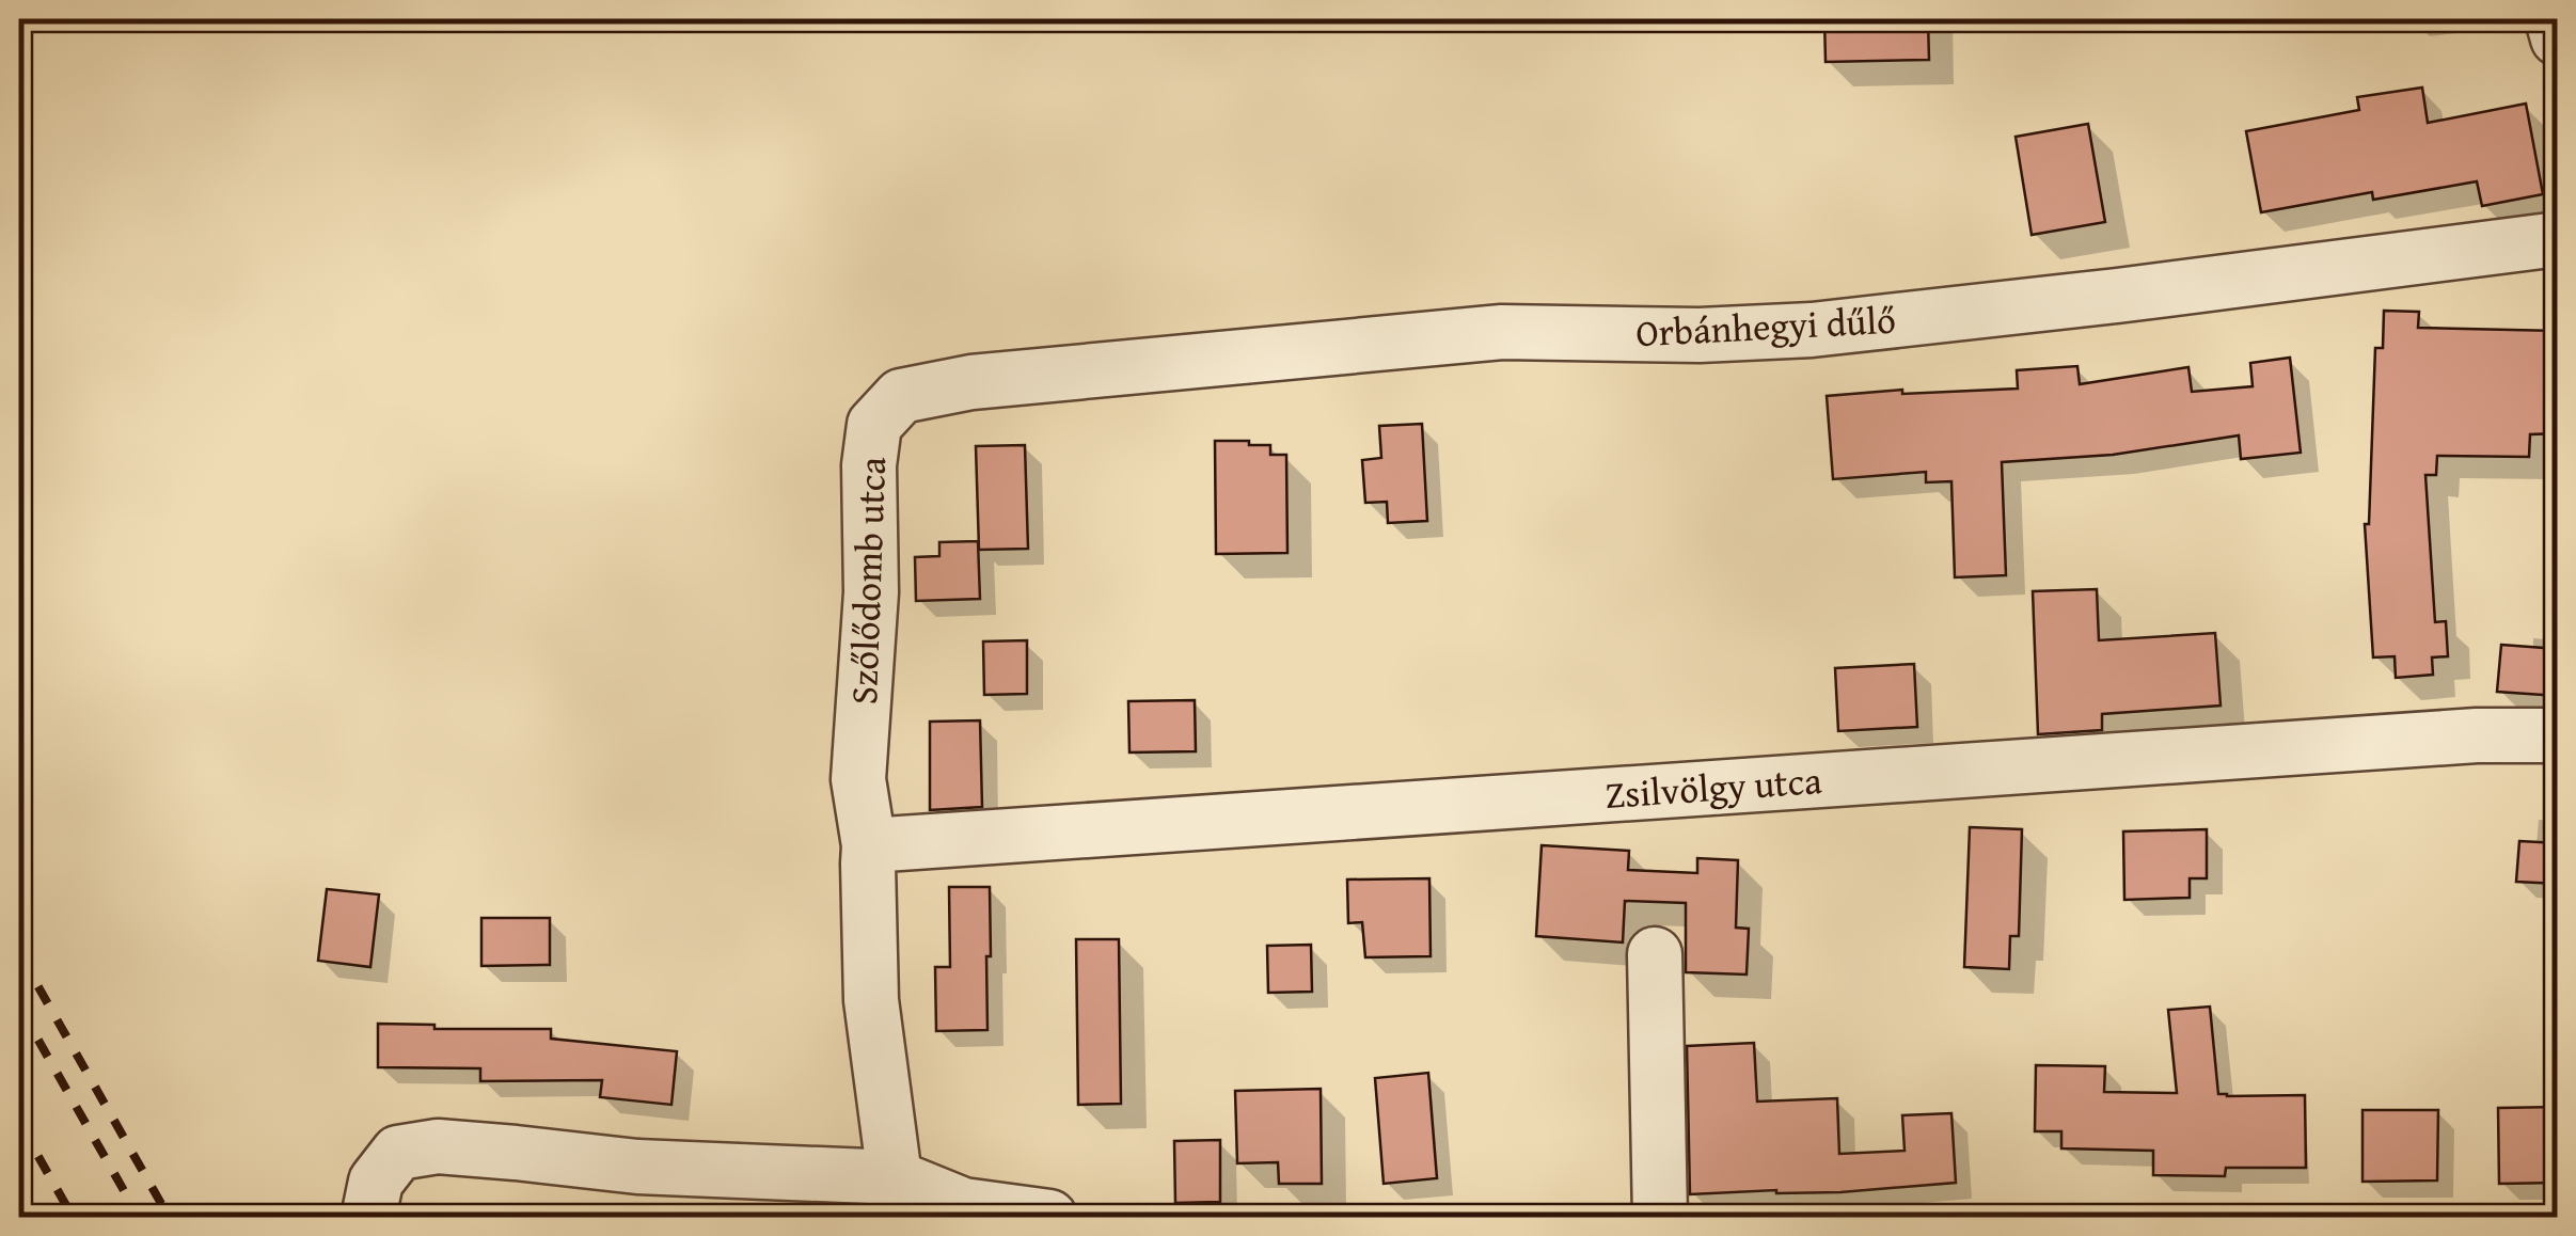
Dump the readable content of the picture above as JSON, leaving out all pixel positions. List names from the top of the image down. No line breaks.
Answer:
{"streets":{"street":["Orbánhegyi dűlő","Szőlődomb utca","Zsilvölgy utca"]},"crossings":[["Orbánhegyi dűlő","Szőlődomb utca"],["Szőlődomb utca","Zsilvölgy utca"]]}
